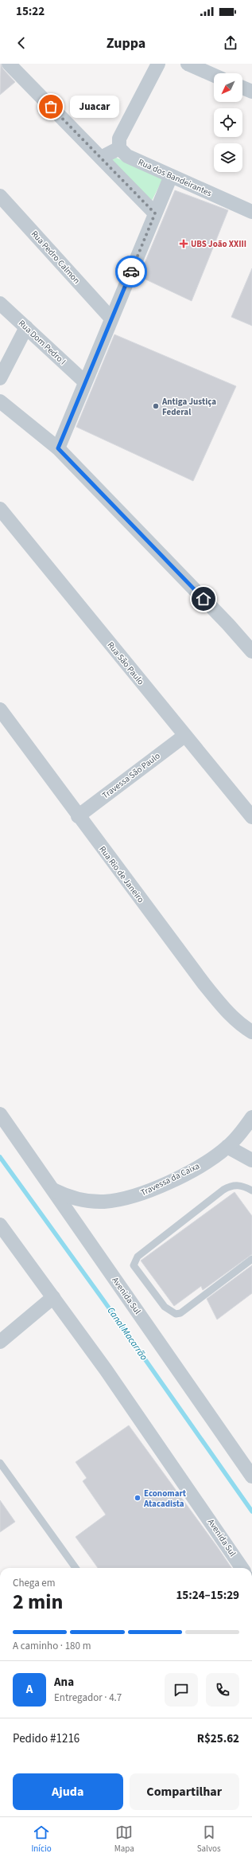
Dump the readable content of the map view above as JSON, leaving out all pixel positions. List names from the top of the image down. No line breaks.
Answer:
{"streets":{"street":["Rua dos Bandeirantes","Rua Pedro Calmon","Rua Dom Pedro I","Rua São Paulo","Travessa São Paulo","Rua Rio de Janeiro","Travessa da Caixa","Avenida Sul"]},"crossings":[["Rua São Paulo","Travessa São Paulo"],["Travessa São Paulo","Rua Rio de Janeiro"],["Travessa da Caixa","Avenida Sul"]],"water":["Canal Macarrão"],"places":{"other":["Juacar","Antiga Justiça Federal","Economart Atacadista"],"health":["UBS João XXIII"]},"north":"bottom left","page":{"status":"15:22","header":"Zuppa","bubble":"Juacar","heading":["2 min","Chega em","15:24–15:29"],"panel":["Ana","Entregador · 4.7","Pedido #1216","R$25.62"],"bar":"A caminho · 180 m","round":"A","buttons":["Ajuda","Compartilhar"],"tabs":["Início","Mapa","Salvos"]}}
